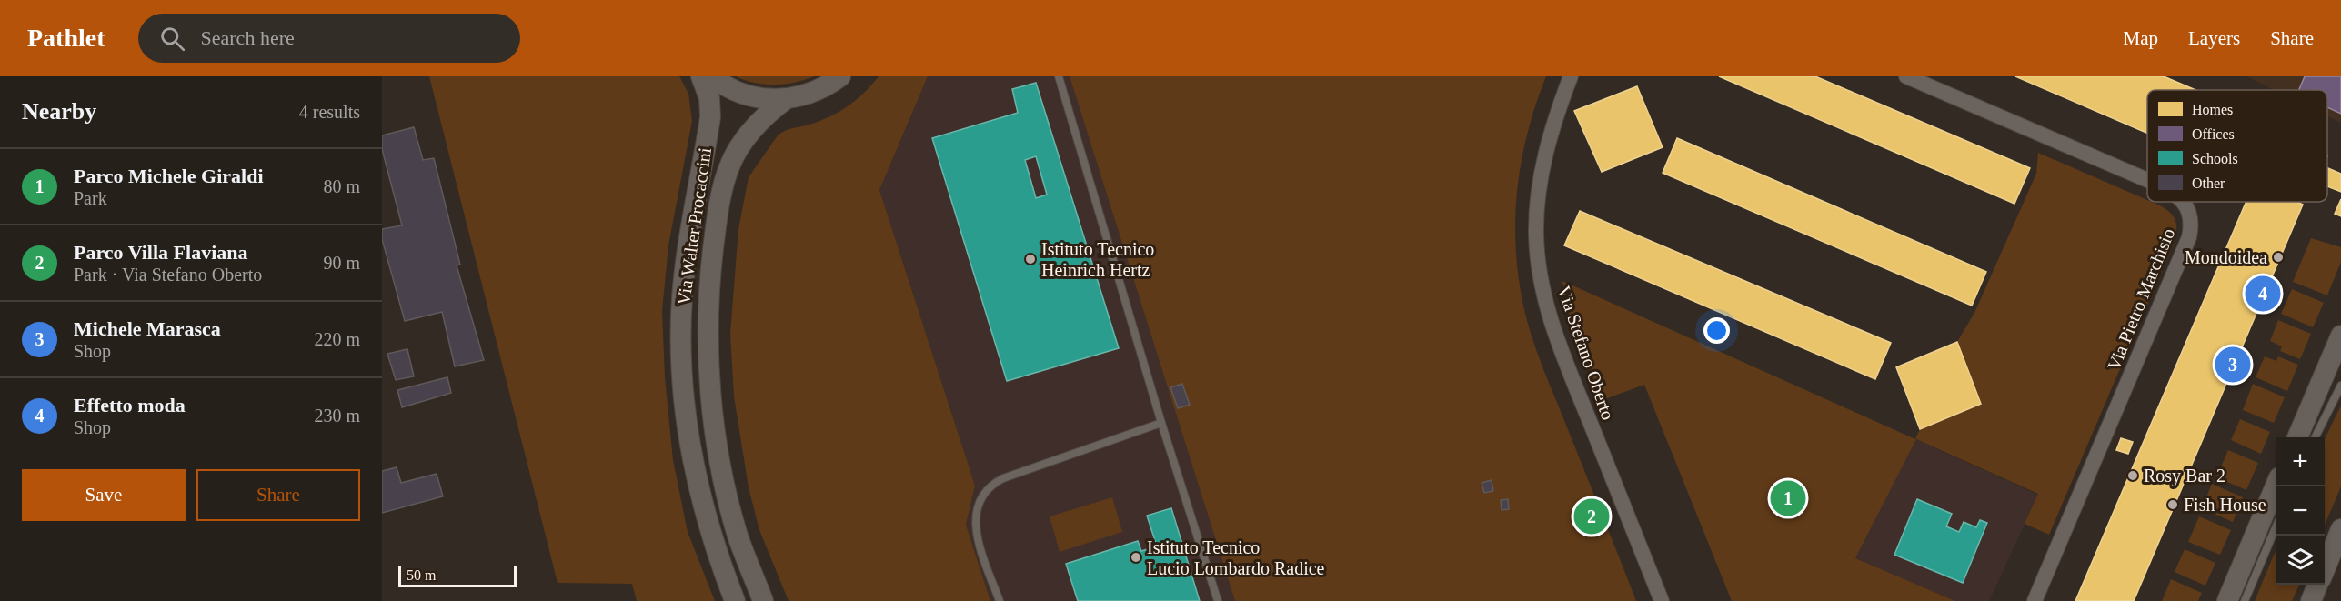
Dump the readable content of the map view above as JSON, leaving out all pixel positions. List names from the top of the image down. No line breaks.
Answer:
{"streets":{"street":["Via Walter Procaccini","Via Pietro Marchisio","Via Stefano Oberto"]},"places":["Mondoidea","Istituto Tecnico Heinrich Hertz","Rosy Bar 2","Fish House","Istituto Tecnico Lucio Lombardo Radice"],"legend":["Homes","Offices","Schools","Other"],"scale_bar":"50 m","page":{"header":"Pathlet","search":"Search here","nav":["Map","Layers","Share"],"heading":["Nearby","4 results"],"list":[{"mark":"1","name":"Parco Michele Giraldi","note":"Park","value":"80 m"},{"mark":"2","name":"Parco Villa Flaviana","note":"Park · Via Stefano Oberto","value":"90 m"},{"mark":"3","name":"Michele Marasca","note":"Shop","value":"220 m"},{"mark":"4","name":"Effetto moda","note":"Shop","value":"230 m"}],"pins":["4","3","1","2"],"map_buttons":["+","−"],"buttons":["Save","Share"],"scale":"50 m"}}
